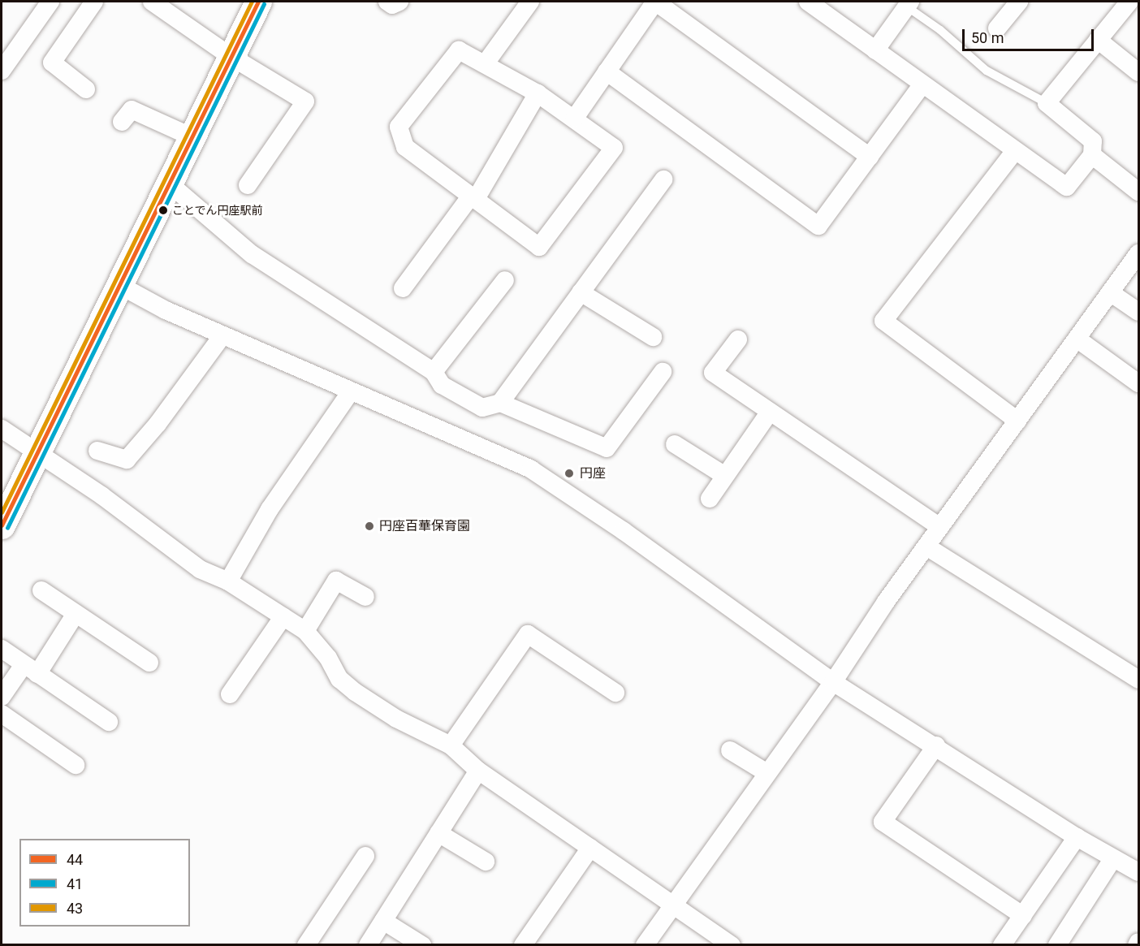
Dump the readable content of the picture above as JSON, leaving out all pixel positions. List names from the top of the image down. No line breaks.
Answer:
{"places":["ことでん円座駅前","円座","円座百華保育園"],"lines":["transit line 44","transit line 43","transit line 41"],"legend":["44","41","43"],"scale_bar":"50 m"}
